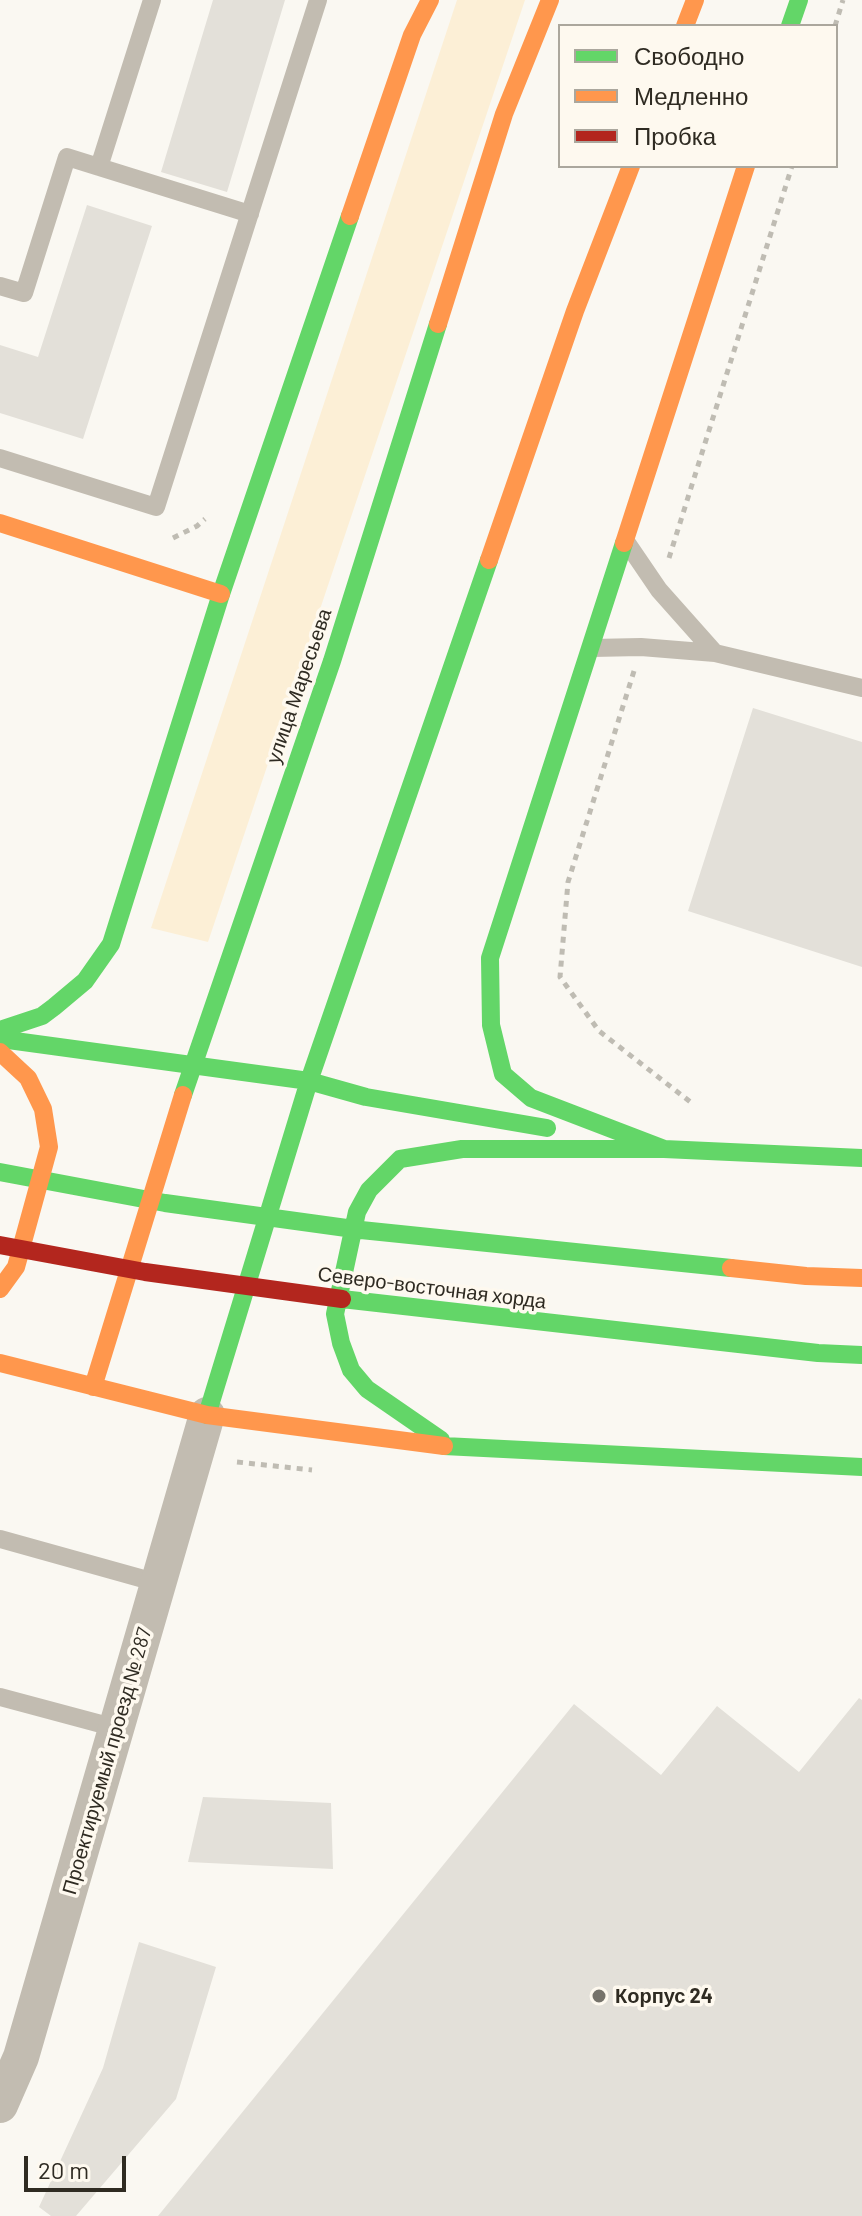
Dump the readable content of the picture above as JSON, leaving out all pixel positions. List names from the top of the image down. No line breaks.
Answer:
{"streets":{"main road":["улица Маресьева","Северо-восточная хорда"],"street":["Проектируемый проезд № 287"]},"places":["Корпус 24"],"legend":["Свободно","Медленно","Пробка"],"scale_bar":"20 m"}
